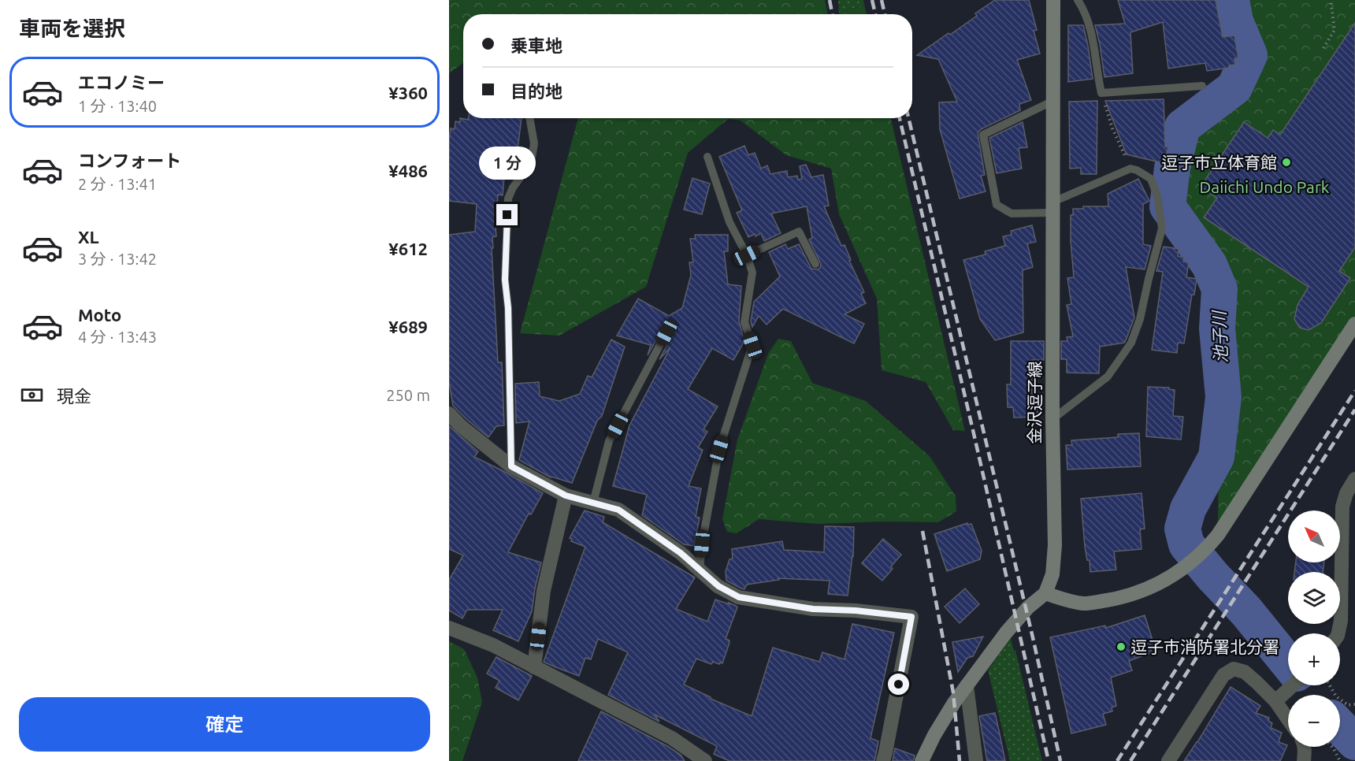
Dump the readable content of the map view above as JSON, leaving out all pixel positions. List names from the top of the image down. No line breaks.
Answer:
{"streets":{"main road":["金沢逗子線"]},"water":["池子川"],"parks":["Daiichi Undo Park"],"places":["逗子市立体育館","逗子市消防署北分署"],"north":"top left","page":{"heading":"車両を選択","banner":["乗車地","目的地"],"list":[{"name":"エコノミー","note":"1 分 · 13:40","value":"¥360"},{"name":"コンフォート","note":"2 分 · 13:41","value":"¥486"},{"name":"XL","note":"3 分 · 13:42","value":"¥612"},{"name":"Moto","note":"4 分 · 13:43","value":"¥689"}],"bubble":"1 分","pay":["現金","250 m"],"map_buttons":["+","−"],"buttons":"確定"}}
